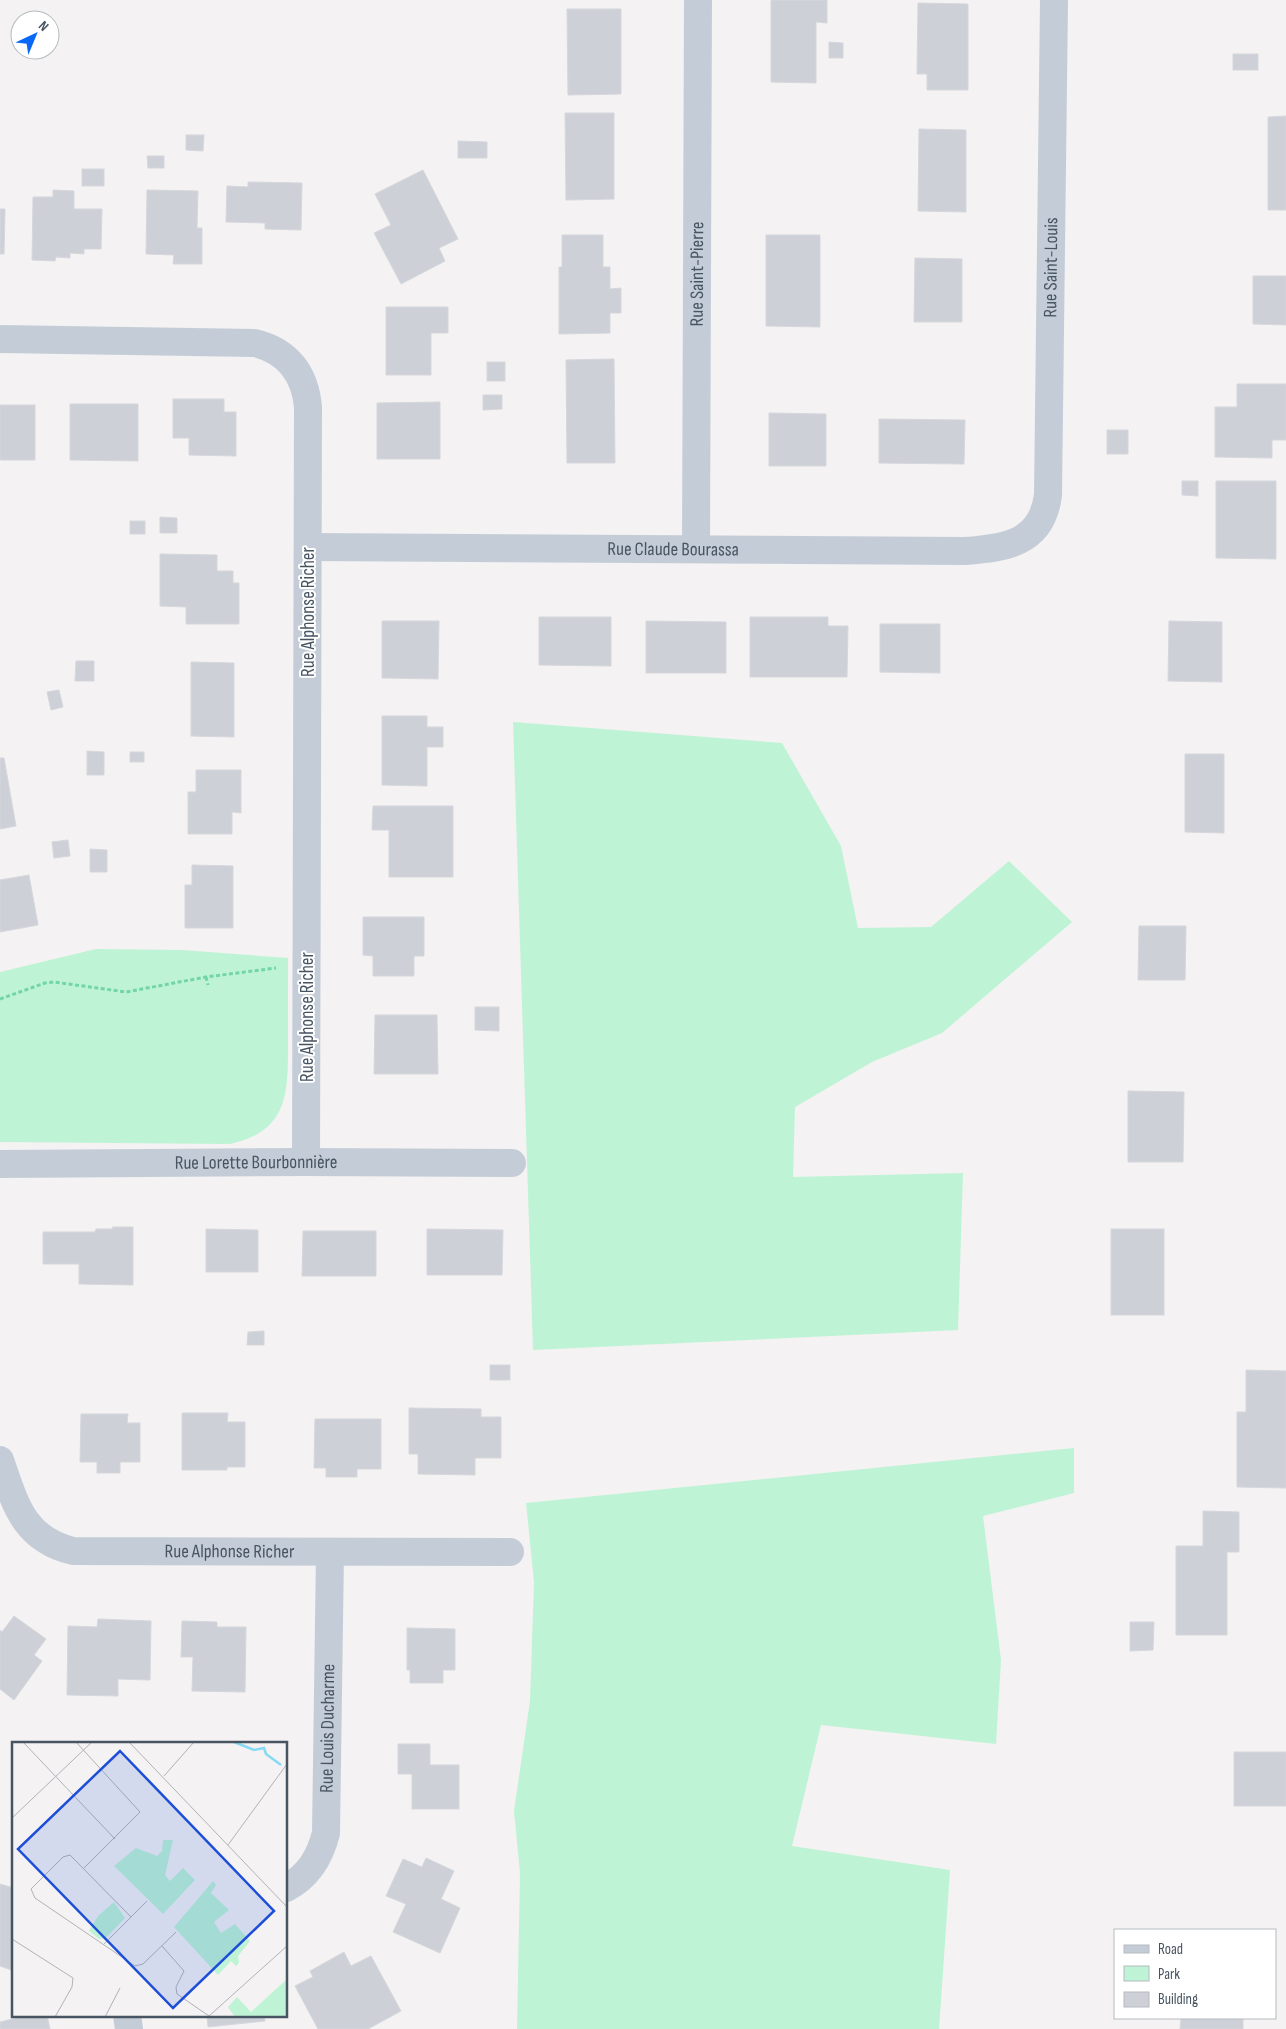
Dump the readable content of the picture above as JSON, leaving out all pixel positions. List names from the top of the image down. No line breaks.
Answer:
{"streets":{"street":["Rue Saint-Louis","Rue Saint-Pierre","Rue Claude Bourassa","Rue Alphonse Richer","Rue Lorette Bourbonnière","Rue Louis Ducharme"]},"crossings":[["Rue Saint-Louis","Rue Claude Bourassa"],["Rue Saint-Pierre","Rue Claude Bourassa"],["Rue Claude Bourassa","Rue Alphonse Richer"],["Rue Alphonse Richer","Rue Lorette Bourbonnière"],["Rue Alphonse Richer","Rue Louis Ducharme"]],"legend":["Road","Park","Building"],"north":"top right"}
